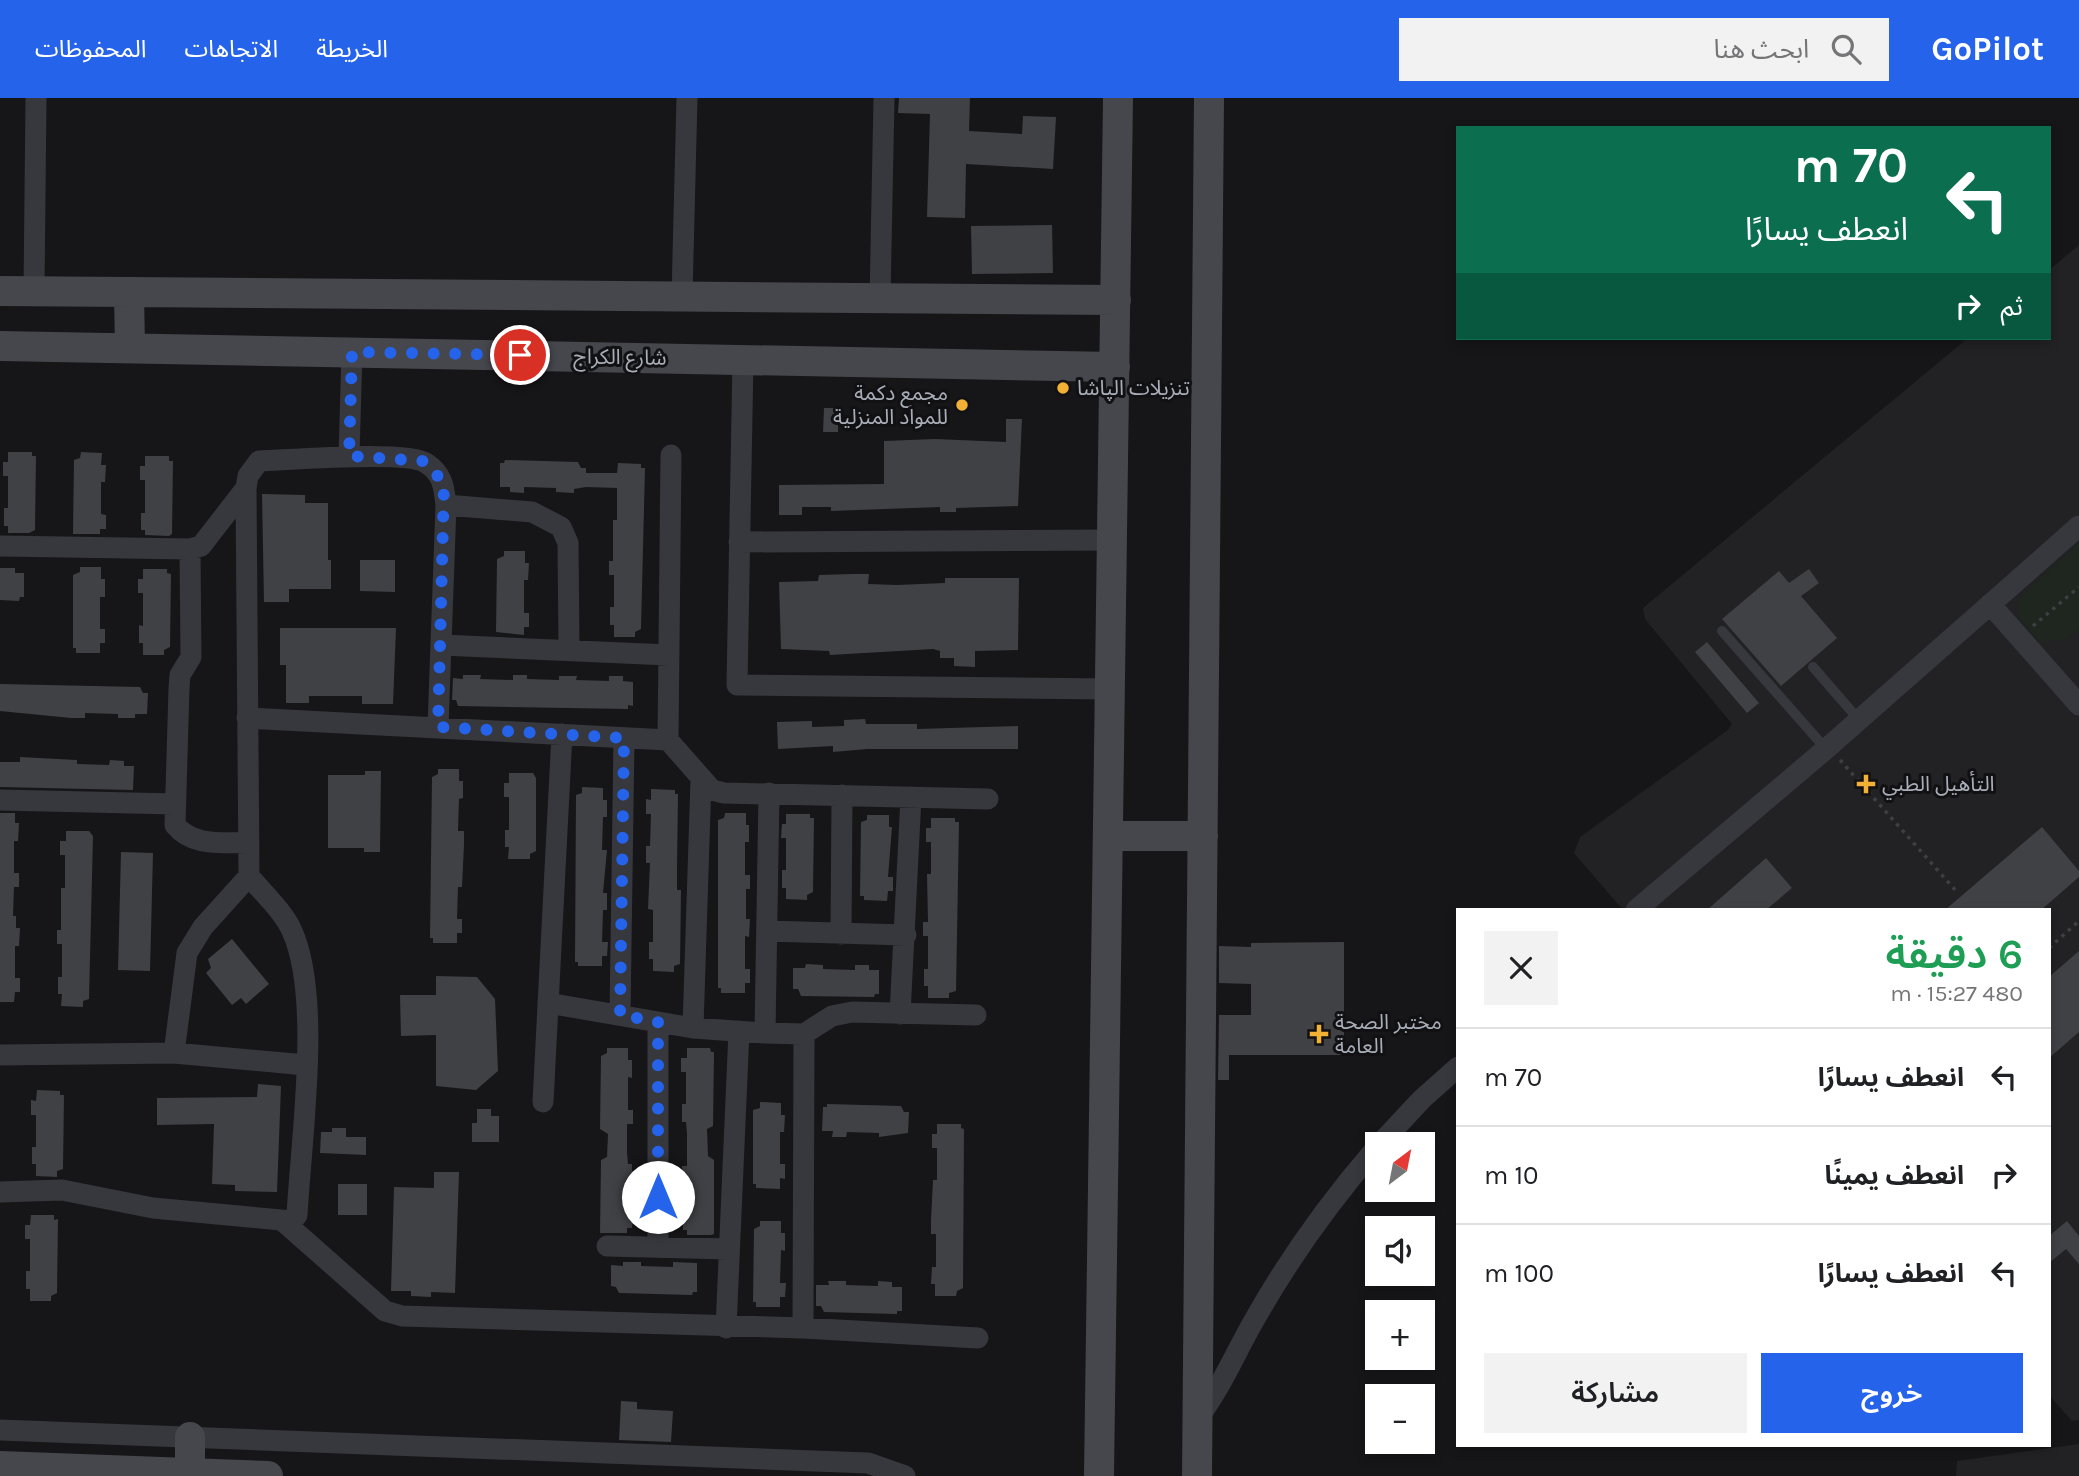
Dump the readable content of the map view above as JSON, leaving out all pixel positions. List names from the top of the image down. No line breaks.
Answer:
{"streets":{"street":["شارع الكراج"]},"places":{"other":["تنزيلات الپاشا","مجمع دكمة للمواد المنزلية"],"health":["التأهيل الطبي","مختبر الصحة العامة"]},"north":"top right","page":{"header":"GoPilot","search":"ابحث هنا","nav":["الخريطة","الاتجاهات","المحفوظات"],"turn":["70 m","انعطف يسارًا"],"then":"ثم","heading":["6 دقيقة","480 m · 15:27"],"list":[{"name":"انعطف يسارًا","value":"70 m"},{"name":"انعطف يمينًا","value":"10 m"},{"name":"انعطف يسارًا","value":"100 m"}],"map_buttons":["+","−"],"buttons":["خروج","مشاركة"]}}
